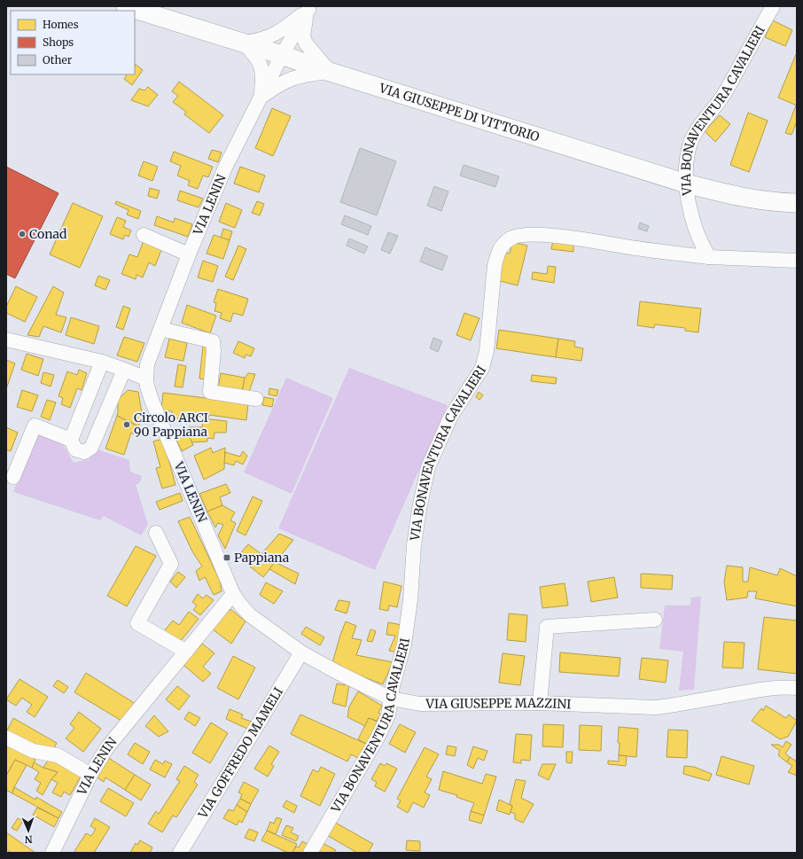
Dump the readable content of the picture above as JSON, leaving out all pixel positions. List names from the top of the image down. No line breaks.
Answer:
{"streets":{"main road":["VIA GIUSEPPE DI VITTORIO"],"street":["VIA BONAVENTURA CAVALIERI","VIA LENIN","VIA GIUSEPPE MAZZINI","VIA GOFFREDO MAMELI"]},"crossings":[["VIA BONAVENTURA CAVALIERI","VIA GIUSEPPE DI VITTORIO"],["VIA BONAVENTURA CAVALIERI","VIA GIUSEPPE MAZZINI"],["VIA GIUSEPPE DI VITTORIO","VIA LENIN"],["VIA LENIN","VIA GIUSEPPE MAZZINI"],["VIA GIUSEPPE MAZZINI","VIA GOFFREDO MAMELI"]],"places":{"other":["Conad","Circolo ARCI 90 Pappiana"],"transit":["Pappiana"]},"legend":["Homes","Shops","Other"],"north":"bottom"}
